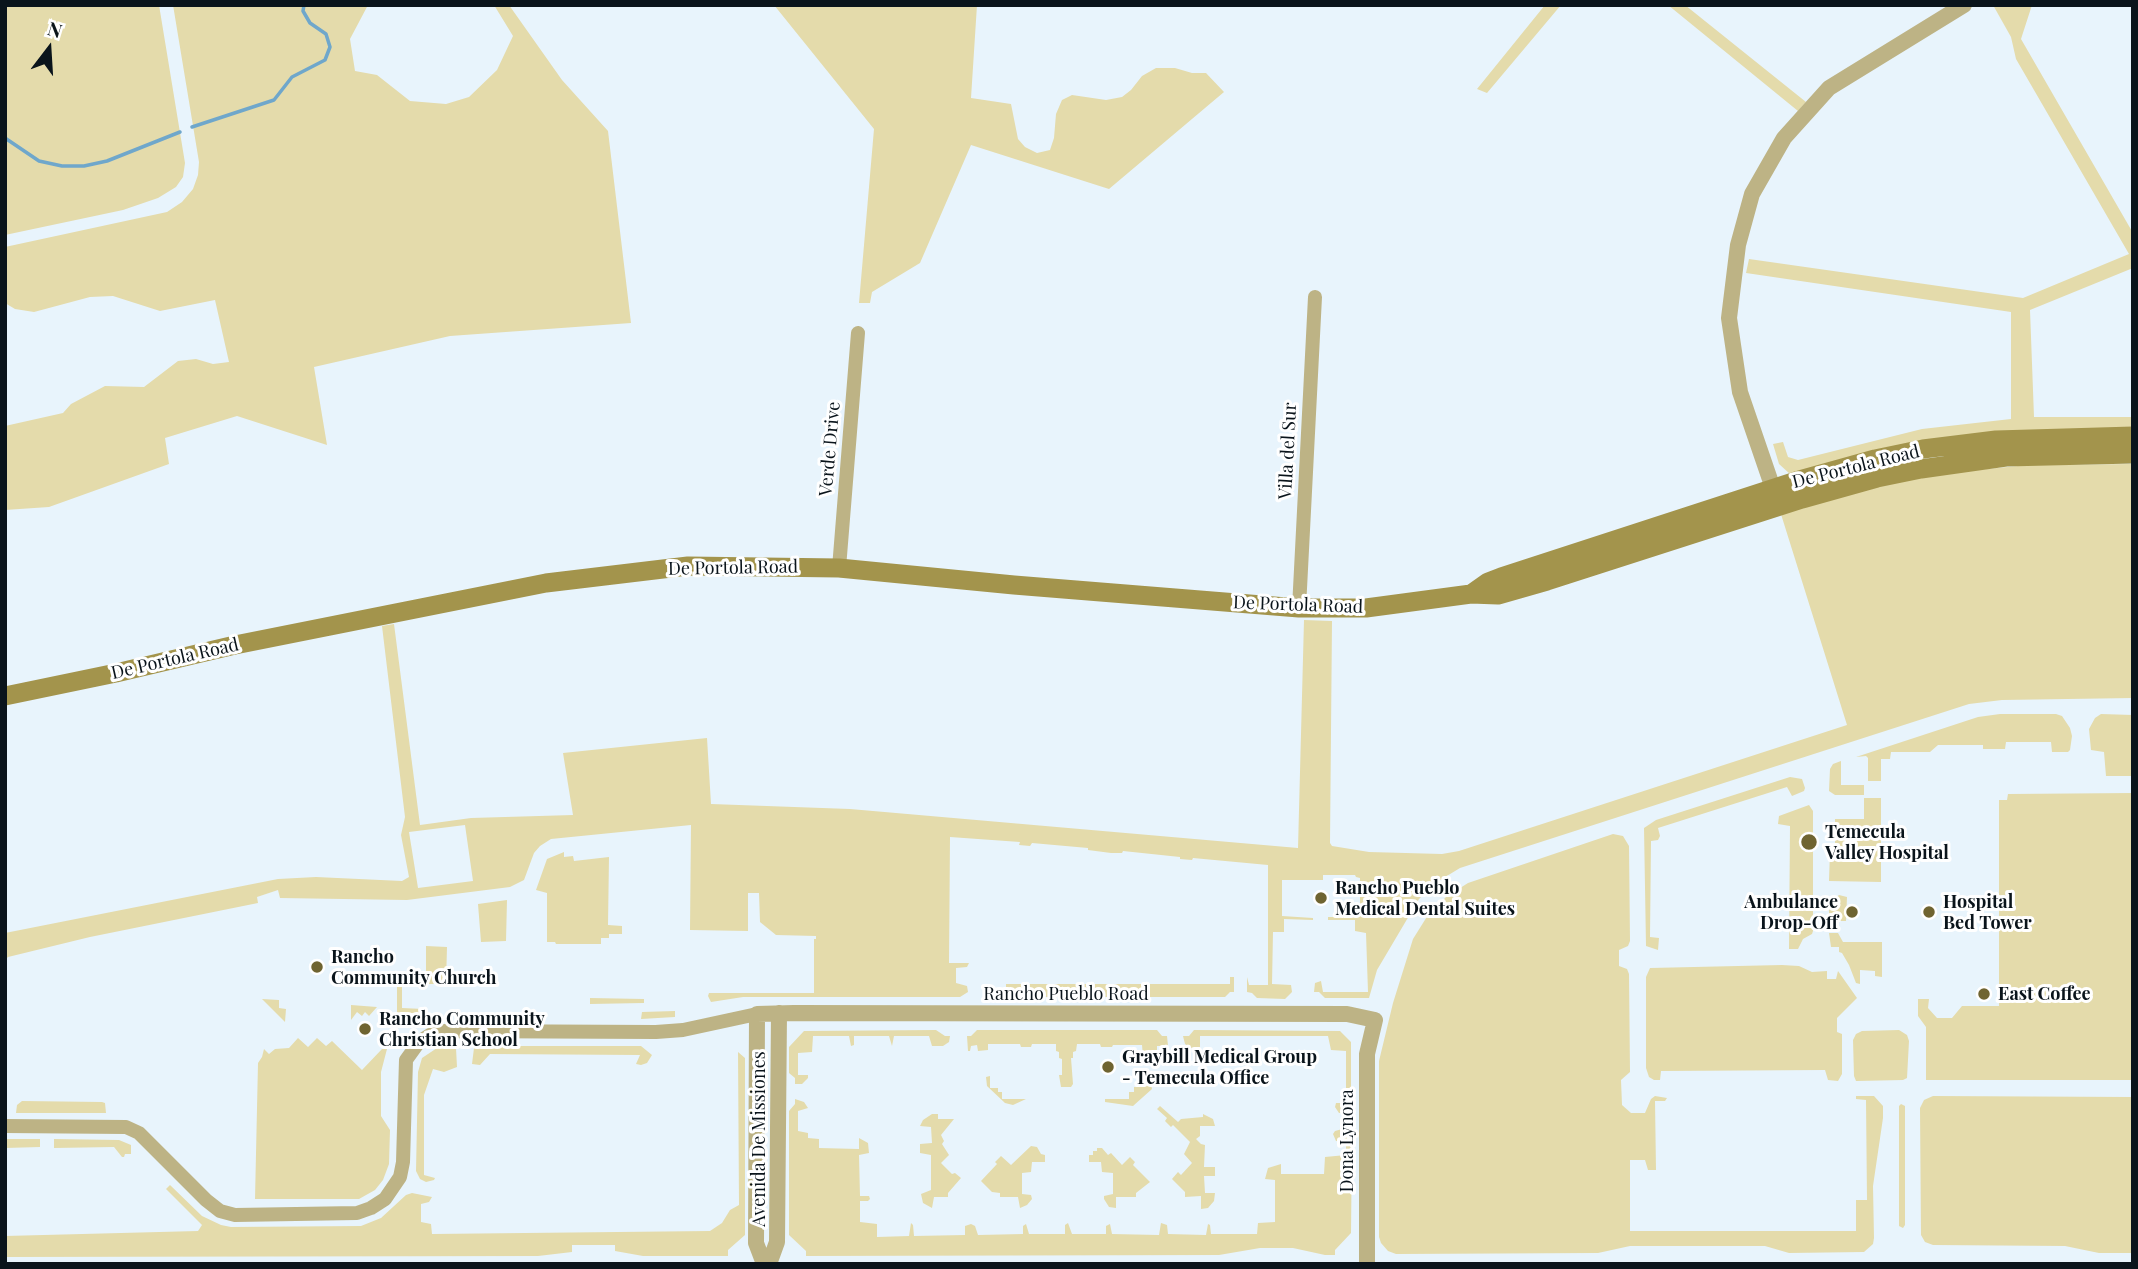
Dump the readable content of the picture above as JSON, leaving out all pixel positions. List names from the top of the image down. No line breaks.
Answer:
{"streets":{"main road":["De Portola Road"],"street":["Verde Drive","Villa del Sur","Rancho Pueblo Road","Avenida De Missiones","Dona Lynora"]},"crossings":[["Verde Drive","De Portola Road"],["Villa del Sur","De Portola Road"],["Rancho Pueblo Road","Avenida De Missiones"],["Rancho Pueblo Road","Dona Lynora"]],"places":["Temecula Valley Hospital","Rancho Pueblo Medical Dental Suites","Ambulance Drop-Off","Hospital Bed Tower","Rancho Community Church","East Coffee","Rancho Community Christian School","Graybill Medical Group - Temecula Office"],"north":"top"}
